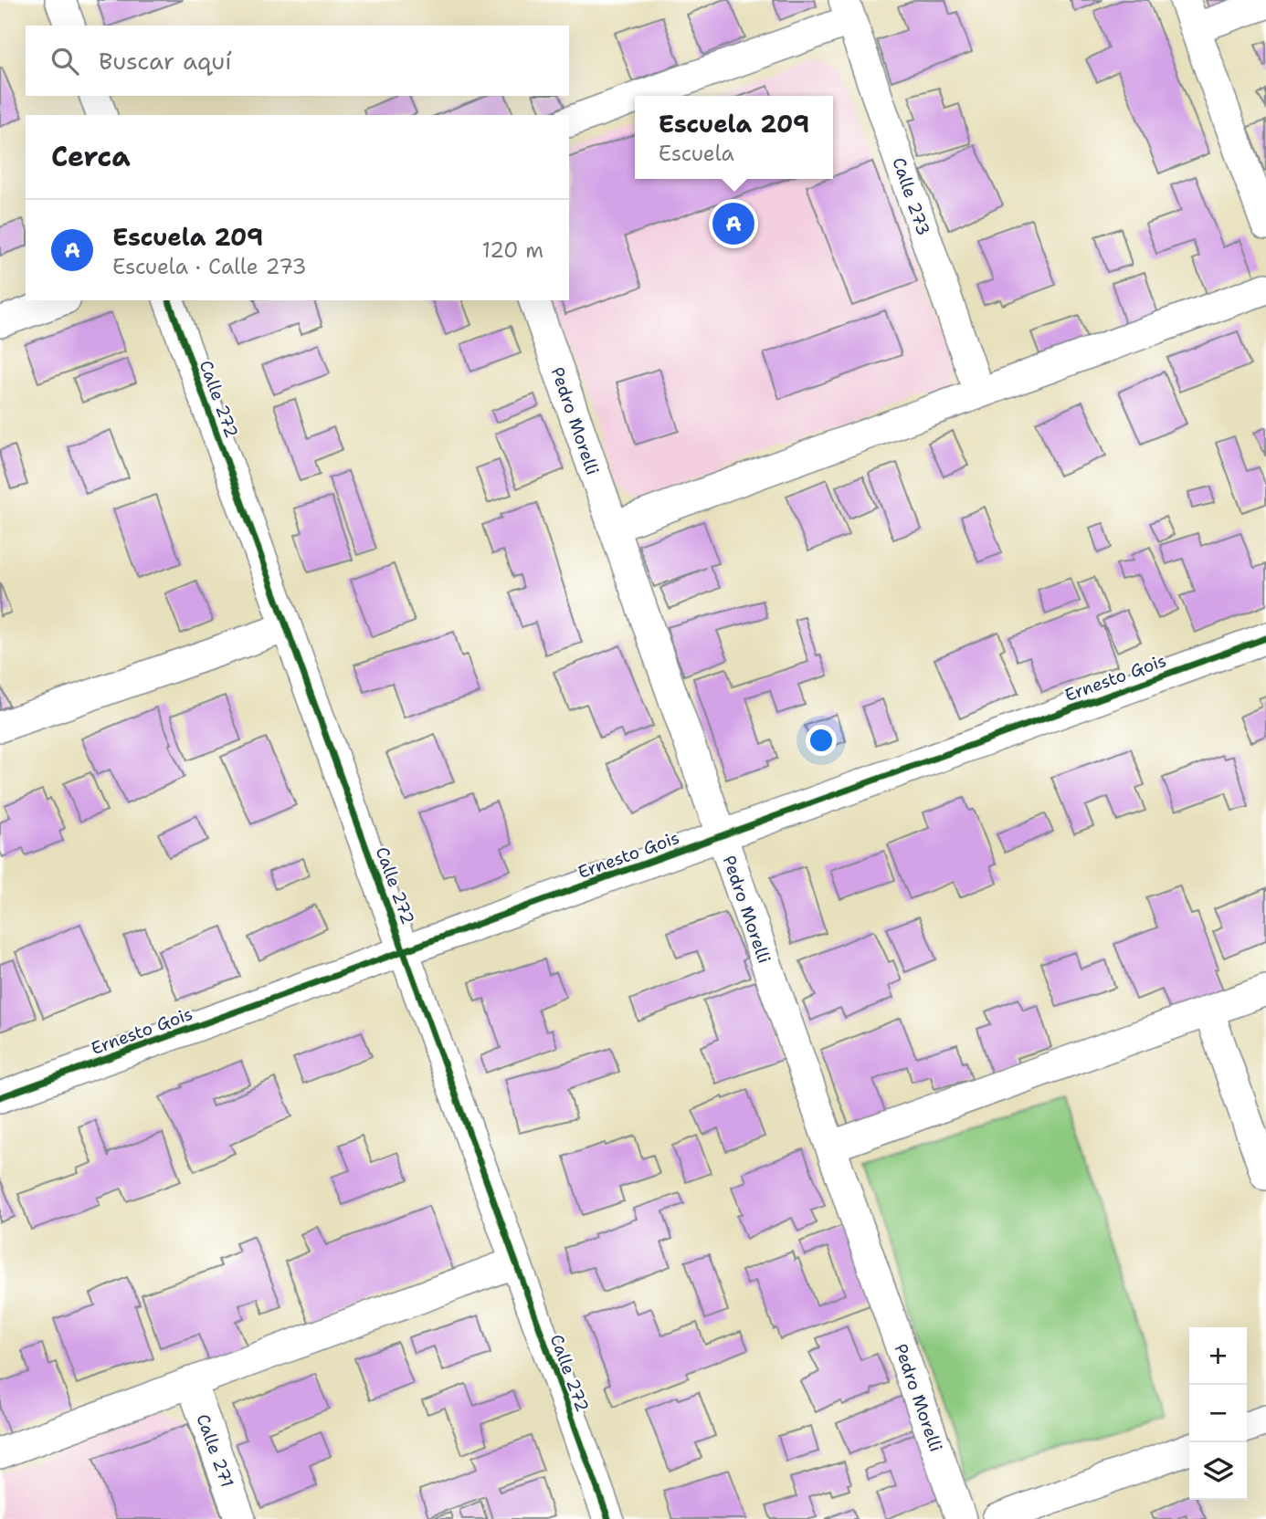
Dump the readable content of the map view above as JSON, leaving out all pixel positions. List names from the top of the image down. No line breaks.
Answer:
{"streets":{"street":["Calle 273","Calle 272","Pedro Morelli","Ernesto Gois","Calle 271"]},"crossings":[["Calle 272","Ernesto Gois"],["Pedro Morelli","Ernesto Gois"]],"page":{"search":"Buscar aquí","popup":["Escuela 209","Escuela"],"heading":"Cerca","list":[{"mark":"A","name":"Escuela 209","note":"Escuela · Calle 273","value":"120 m"}],"pins":"A","map_buttons":["+","−"]}}
